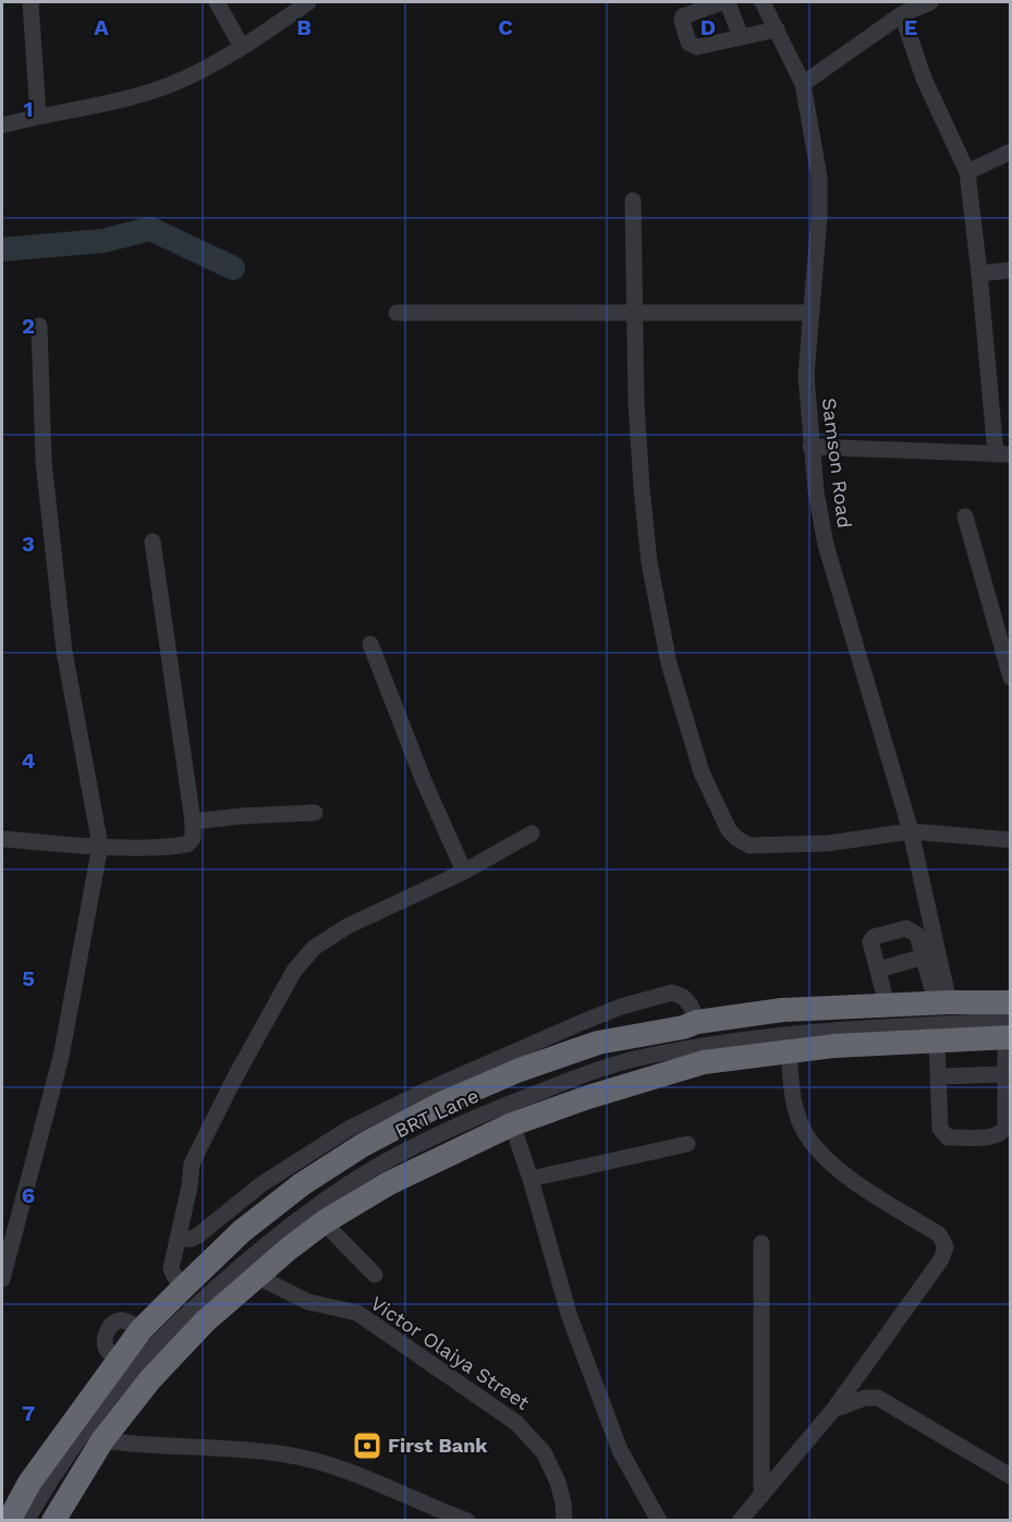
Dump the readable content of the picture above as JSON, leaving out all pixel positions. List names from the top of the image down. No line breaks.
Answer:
{"streets":{"street":["Samson Road","BRT Lane","Victor Olaiya Street"]},"places":{"bank":["First Bank"]},"grid":{"columns":["A","B","C","D","E"],"rows":["1","2","3","4","5","6","7"]}}
